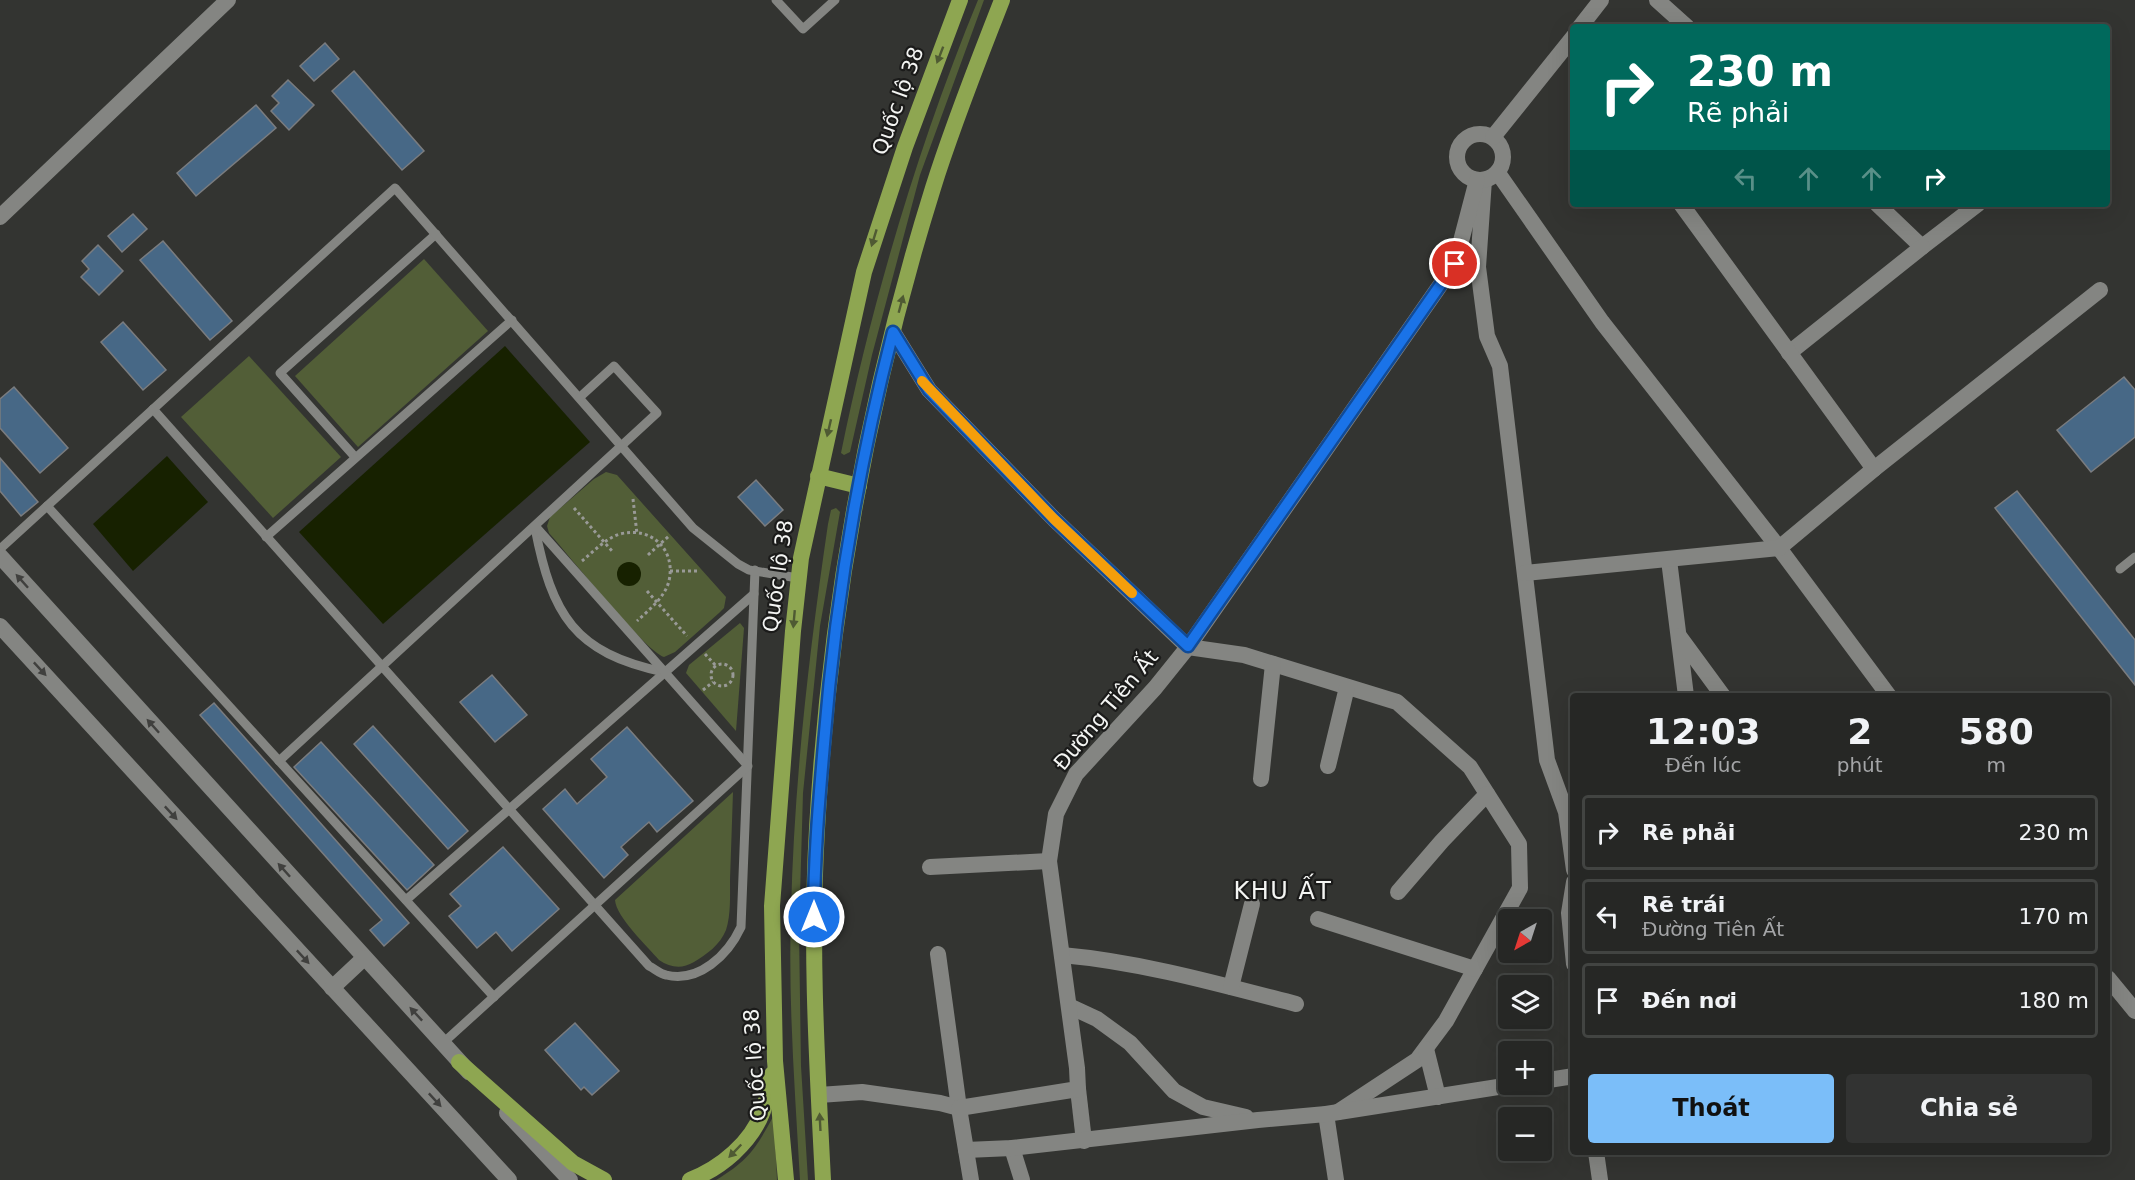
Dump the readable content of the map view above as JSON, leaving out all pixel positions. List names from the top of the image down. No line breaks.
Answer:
{"streets":{"highway":["Quốc lộ 38"],"street":["Đường Tiên Ất"]},"districts":["KHU ẤT"],"north":"bottom left","page":{"turn":["230 m","Rẽ phải"],"eta":["12:03","Đến lúc","2","phút","580","m"],"list":[{"name":"Rẽ phải","value":"230 m"},{"name":"Rẽ trái","note":"Đường Tiên Ất","value":"170 m"},{"name":"Đến nơi","value":"180 m"}],"map_buttons":["+","−"],"buttons":["Thoát","Chia sẻ"]}}
